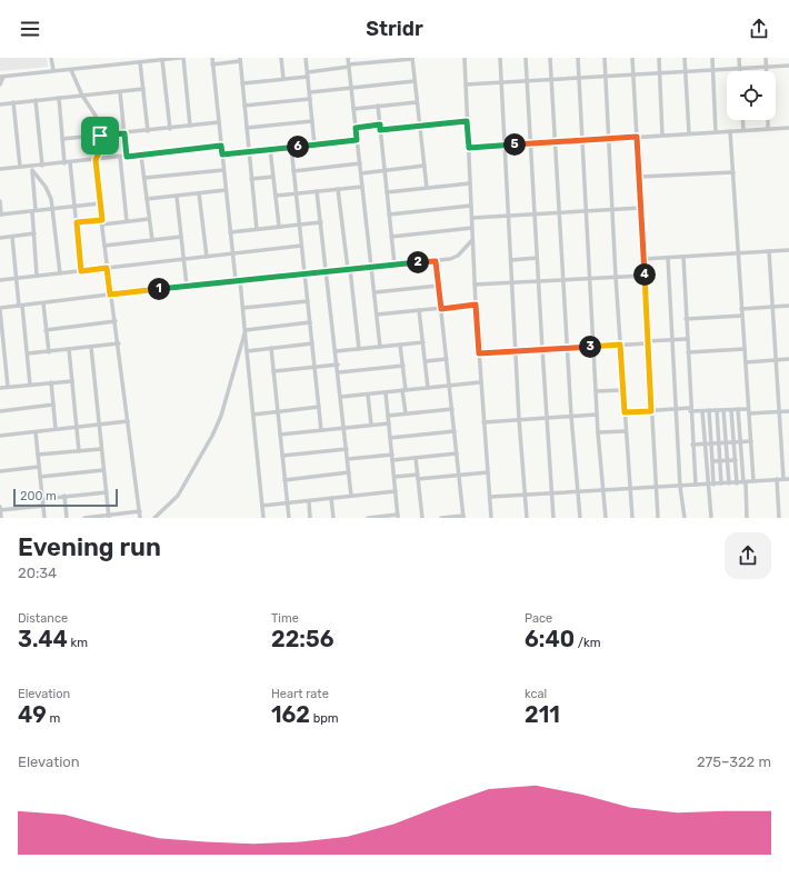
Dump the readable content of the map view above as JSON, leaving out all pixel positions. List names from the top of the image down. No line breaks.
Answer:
{"scale_bar":"200 m","page":{"header":"Stridr","pins":["5","6","2","4","1","3"],"scale":"200 m","heading":["Evening run","20:34"],"stats":[["Distance","3.44 km"],["Time","22:56"],["Pace","6:40 /km"],["Elevation","49 m"],["Heart rate","162 bpm"],["kcal","211"]],"chart":["Elevation","275–322 m"]}}
